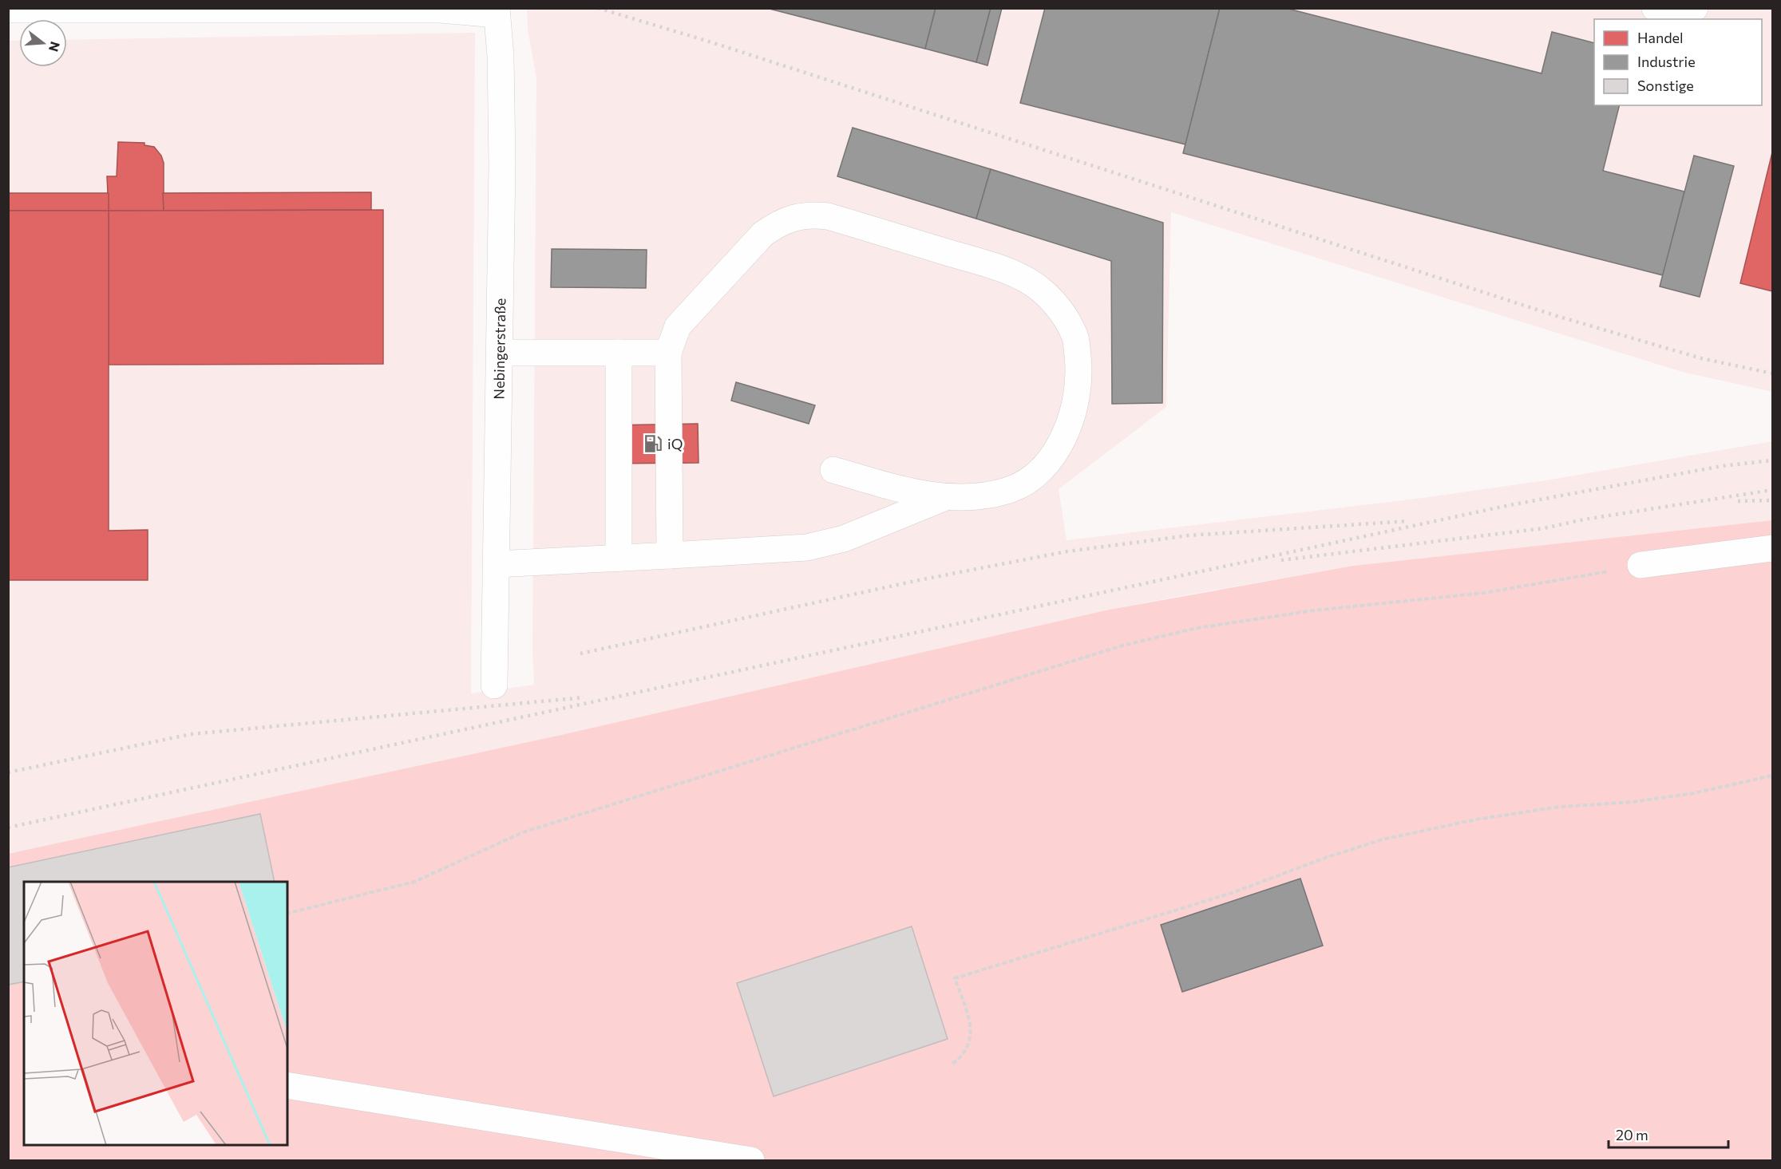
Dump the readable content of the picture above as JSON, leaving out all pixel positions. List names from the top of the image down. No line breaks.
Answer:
{"streets":{"street":["Nebingerstraße"]},"places":{"fuel station":["iQ"]},"legend":["Handel","Industrie","Sonstige"],"scale_bar":"20 m","north":"right"}
